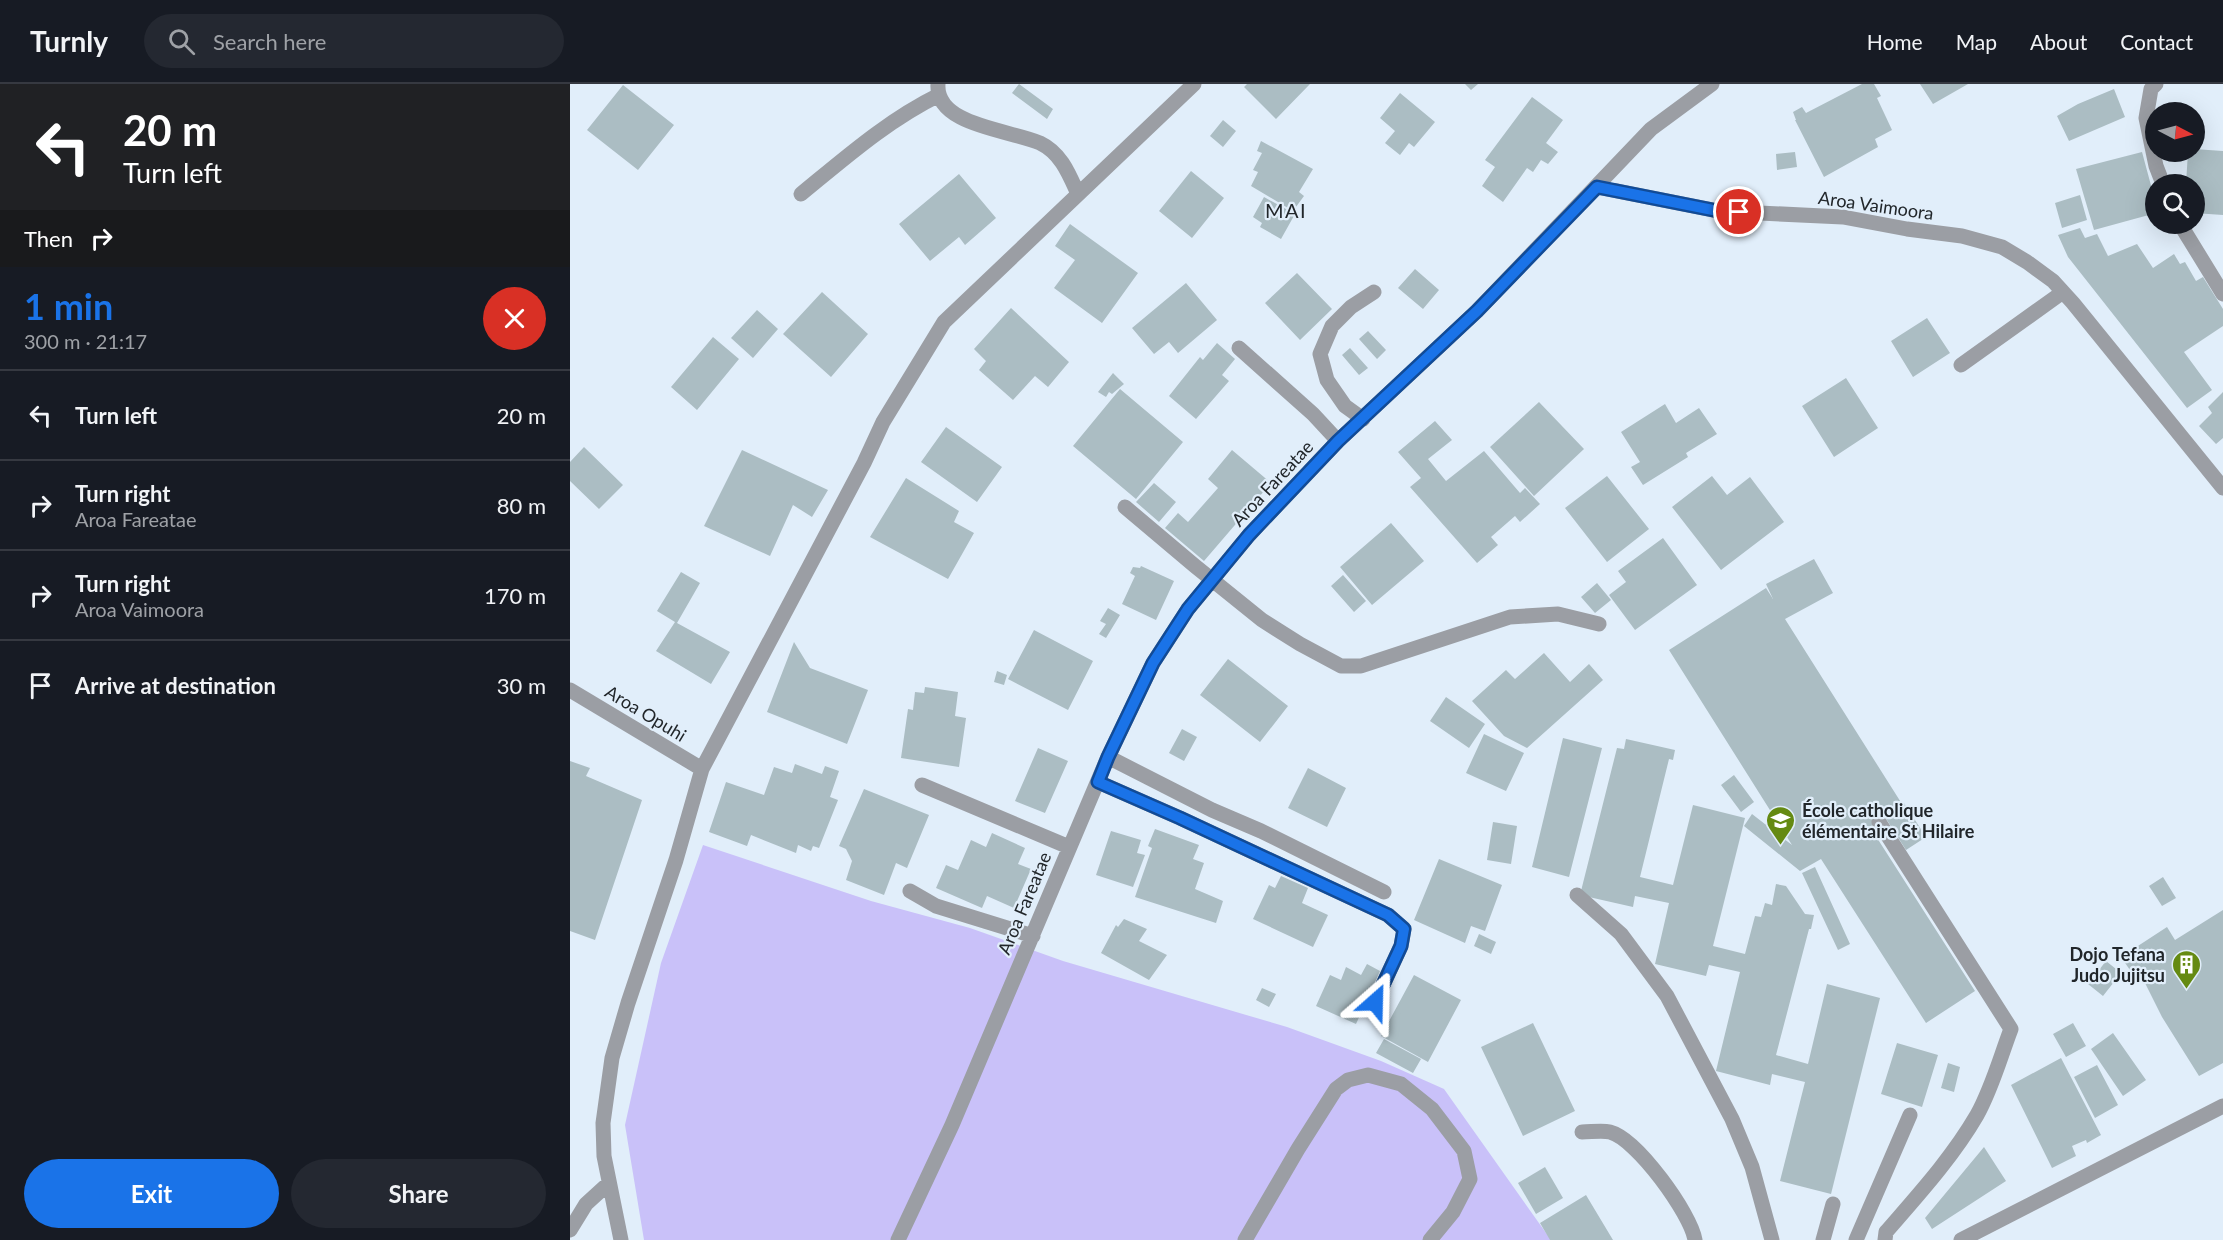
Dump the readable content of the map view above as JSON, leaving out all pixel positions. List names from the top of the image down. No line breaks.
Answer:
{"streets":{"street":["Aroa Vaimoora","Aroa Fareatae","Aroa Opuhi"]},"crossings":[["Aroa Vaimoora","Aroa Fareatae"]],"districts":["MAI"],"places":{"school or university":["École catholique élémentaire St Hilaire"],"building":["Dojo Tefana Judo Jujitsu"]},"north":"right","page":{"header":"Turnly","search":"Search here","nav":["Home","Map","About","Contact"],"turn":["20 m","Turn left"],"then":"Then","heading":["1 min","300 m · 21:17"],"list":[{"name":"Turn left","value":"20 m"},{"name":"Turn right","note":"Aroa Fareatae","value":"80 m"},{"name":"Turn right","note":"Aroa Vaimoora","value":"170 m"},{"name":"Arrive at destination","value":"30 m"}],"buttons":["Exit","Share"]}}
